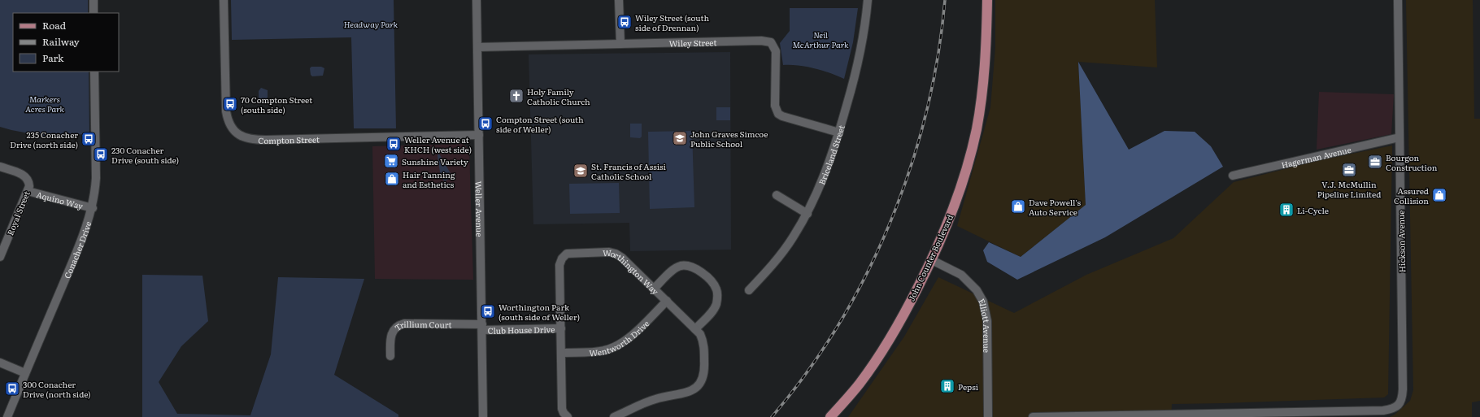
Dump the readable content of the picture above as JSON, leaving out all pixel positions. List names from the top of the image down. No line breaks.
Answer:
{"streets":{"main road":["John Counter Boulevard"],"street":["Wiley Street","Compton Street","Briceland Street","Hagerman Avenue","Aquino Way","Weller Avenue","Royal Street","Hickson Avenue","Conacher Drive","Worthington Way","Elliott Avenue","Trillium Court","Club House Drive","Wentworth Drive"]},"crossings":[["Wiley Street","Briceland Street"],["Wiley Street","Weller Avenue"],["Compton Street","Weller Avenue"],["Hagerman Avenue","Hickson Avenue"],["Aquino Way","Royal Street"],["Aquino Way","Conacher Drive"],["Weller Avenue","Trillium Court"],["Weller Avenue","Club House Drive"],["John Counter Boulevard","Elliott Avenue"],["Worthington Way","Club House Drive"],["Worthington Way","Wentworth Drive"],["Trillium Court","Club House Drive"]],"parks":["Headway Park","Neil McArthur Park","Markers Acres Park"],"places":{"bus stop":["Wiley Street (south side of Drennan)","70 Compton Street (south side)","Compton Street (south side of Weller)","235 Conacher Drive (north side)","Weller Avenue at KHCH (west side)","230 Conacher Drive (south side)","Worthington Park (south side of Weller)","300 Conacher Drive (north side)"],"church":["Holy Family Catholic Church"],"school or university":["John Graves Simcoe Public School","St. Francis of Assisi Catholic School"],"supermarket":["Sunshine Variety"],"office":["Bourgon Construction","V.J. McMullin Pipeline Limited"],"shop":["Hair Tanning and Esthetics","Assured Collision","Dave Powell's Auto Service"],"building":["Li-Cycle","Pepsi"]},"legend":["Road","Railway","Park"]}
